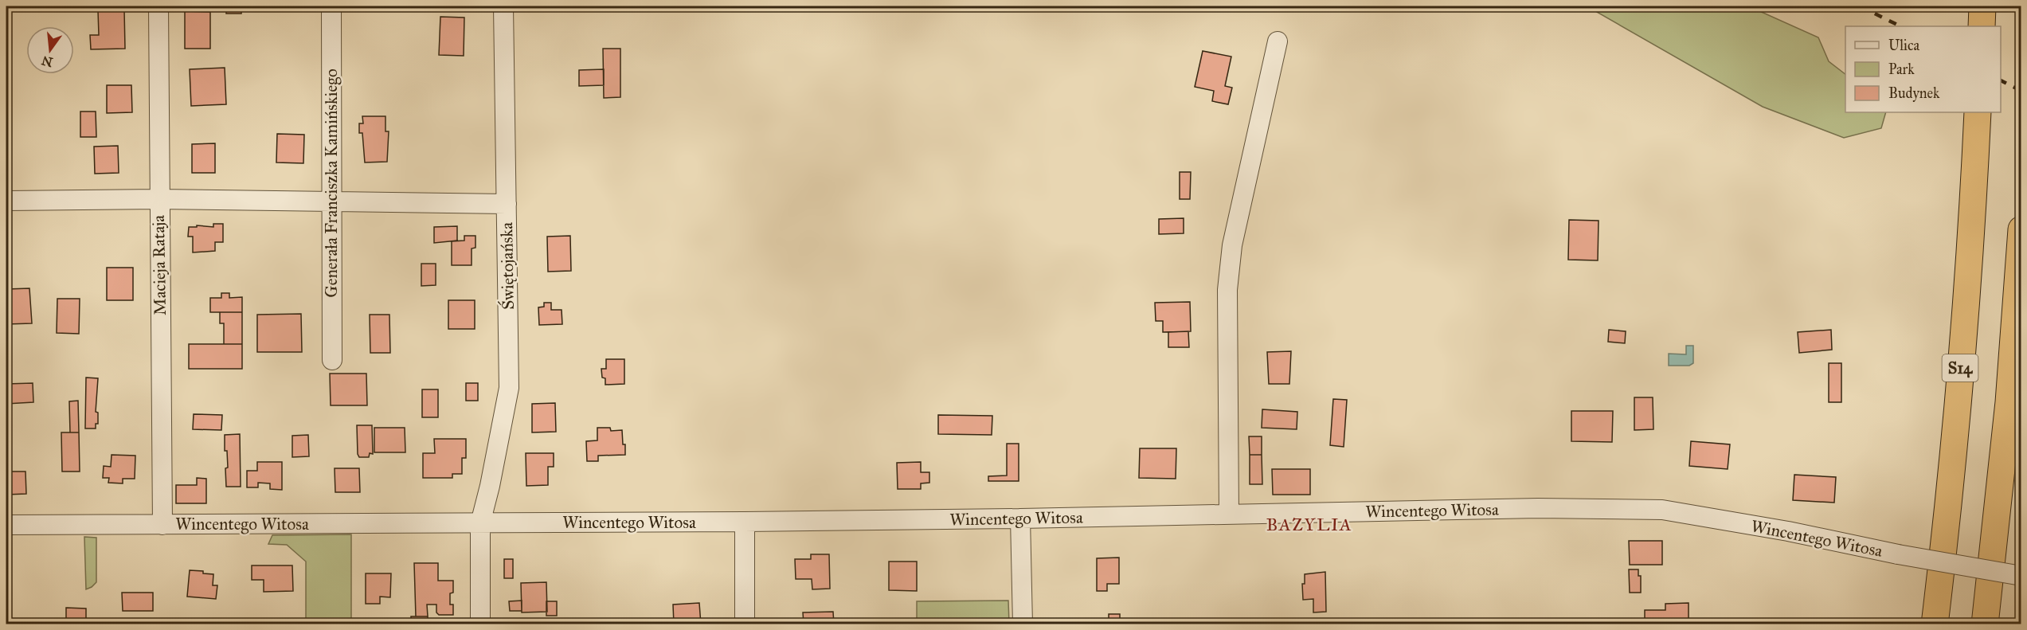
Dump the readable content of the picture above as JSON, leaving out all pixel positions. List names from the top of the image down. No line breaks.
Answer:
{"streets":{"highway":["S14"],"street":["Generała Franciszka Kamińskiego","Macieja Rataja","Świętojańska","Wincentego Witosa"]},"crossings":[["Macieja Rataja","Wincentego Witosa"],["Świętojańska","Wincentego Witosa"]],"districts":["BAZYLIA"],"legend":["Ulica","Park","Budynek"],"north":"bottom"}
